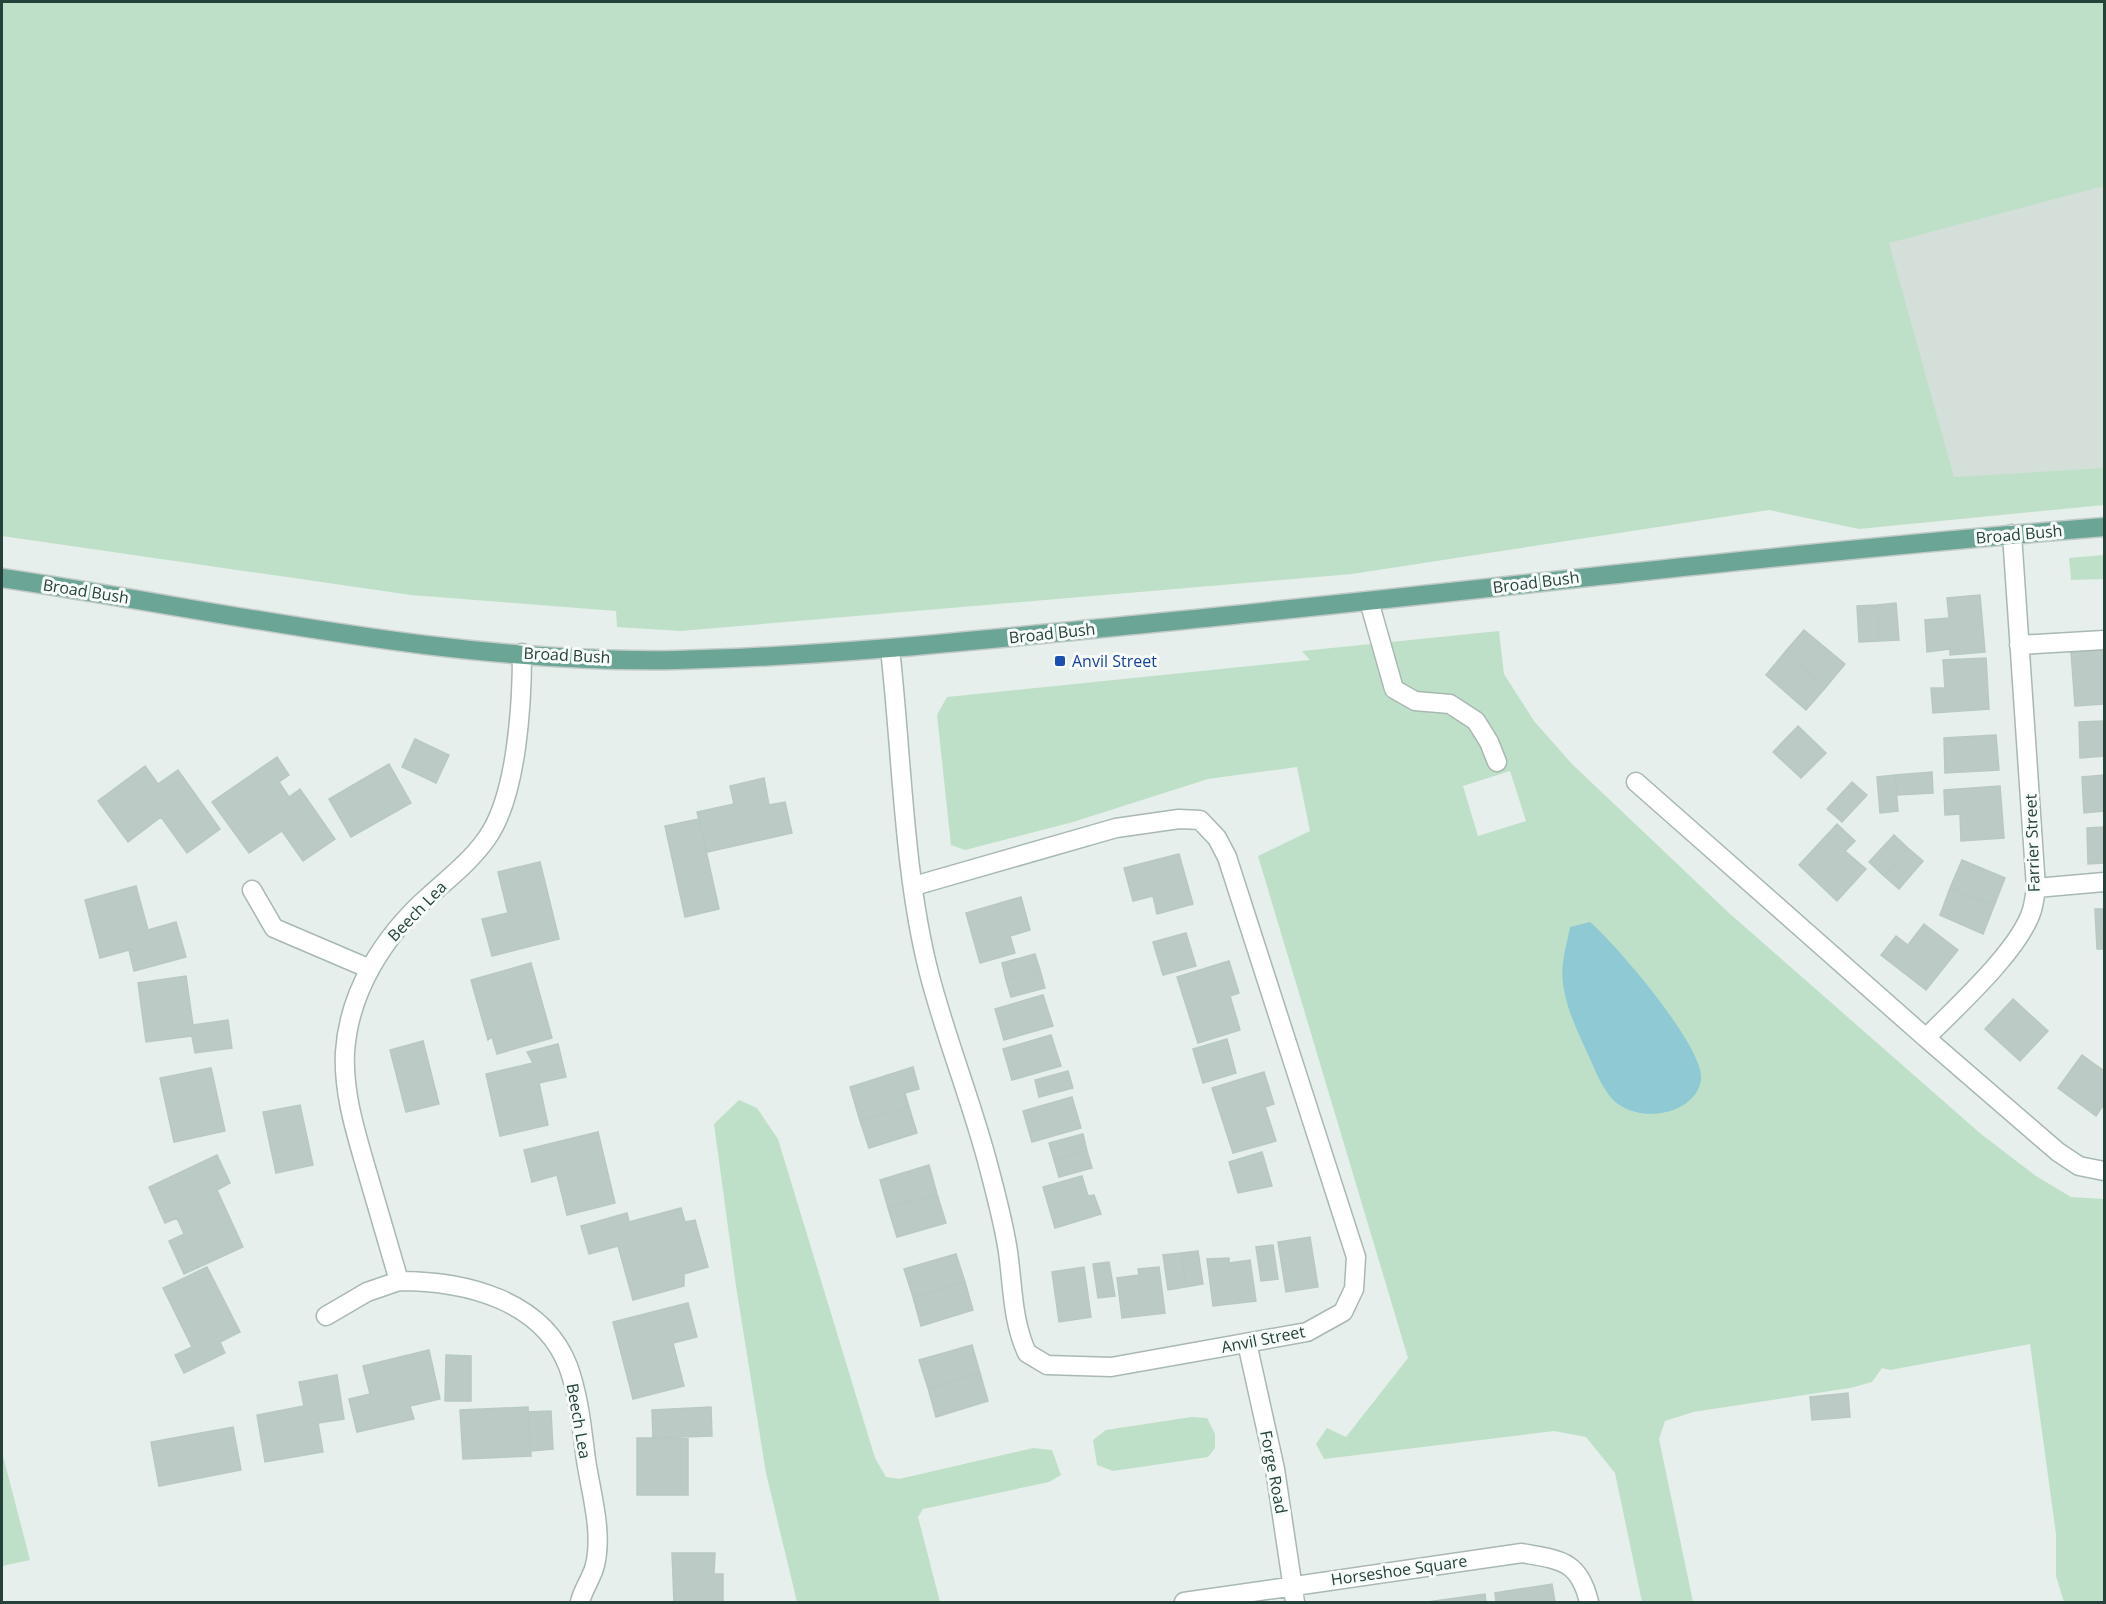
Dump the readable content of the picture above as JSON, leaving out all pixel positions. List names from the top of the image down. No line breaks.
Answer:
{"streets":{"main road":["Broad Bush"],"street":["Farrier Street","Beech Lea","Anvil Street","Forge Road","Horseshoe Square"]},"crossings":[["Broad Bush","Farrier Street"],["Broad Bush","Beech Lea"],["Broad Bush","Anvil Street"],["Anvil Street","Forge Road"],["Forge Road","Horseshoe Square"]],"places":{"transit":["Anvil Street"]}}
